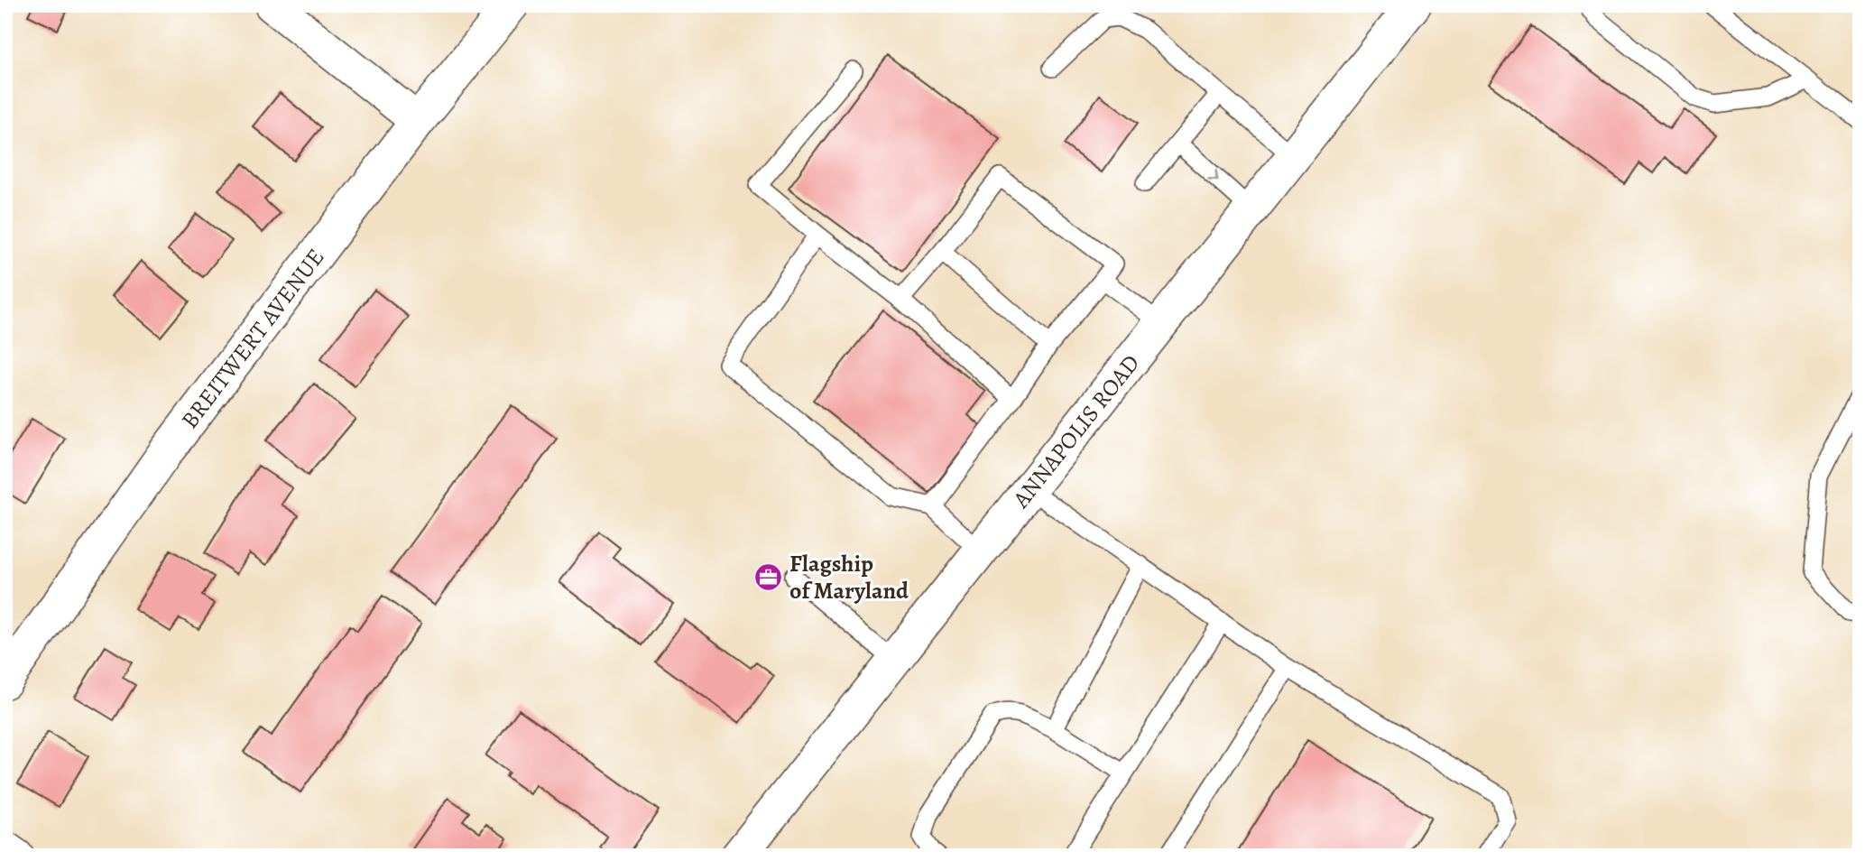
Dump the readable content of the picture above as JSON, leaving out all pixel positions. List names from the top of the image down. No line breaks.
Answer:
{"streets":{"main road":["BREITWERT AVENUE","ANNAPOLIS ROAD"]},"places":{"office":["Flagship of Maryland"]}}
